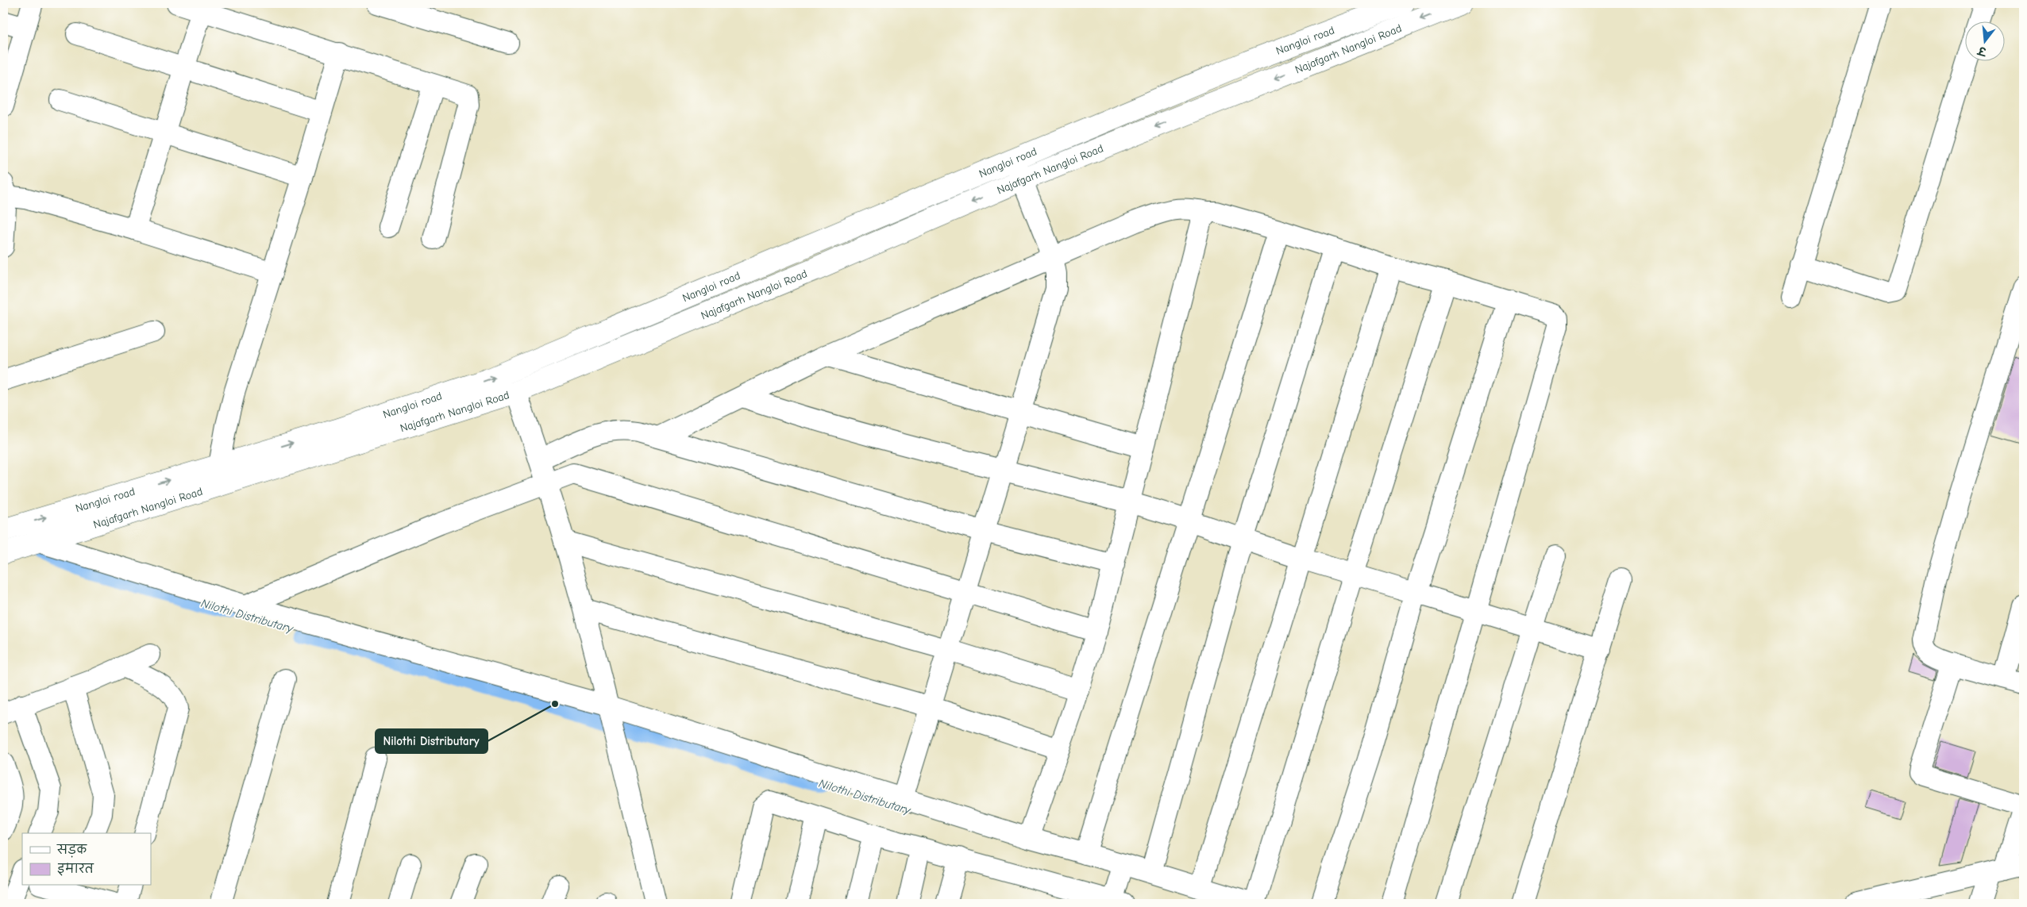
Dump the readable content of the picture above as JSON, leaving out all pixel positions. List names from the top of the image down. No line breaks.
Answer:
{"streets":{"main road":["Nangloi road","Najafgarh Nangloi Road"]},"crossings":[["Nangloi road","Najafgarh Nangloi Road"]],"one_way":["Nangloi road","Najafgarh Nangloi Road"],"water":["Nilothi Distributary"],"places":["Nilothi Distributary"],"legend":["सड़क","इमारत"],"north":"bottom"}
